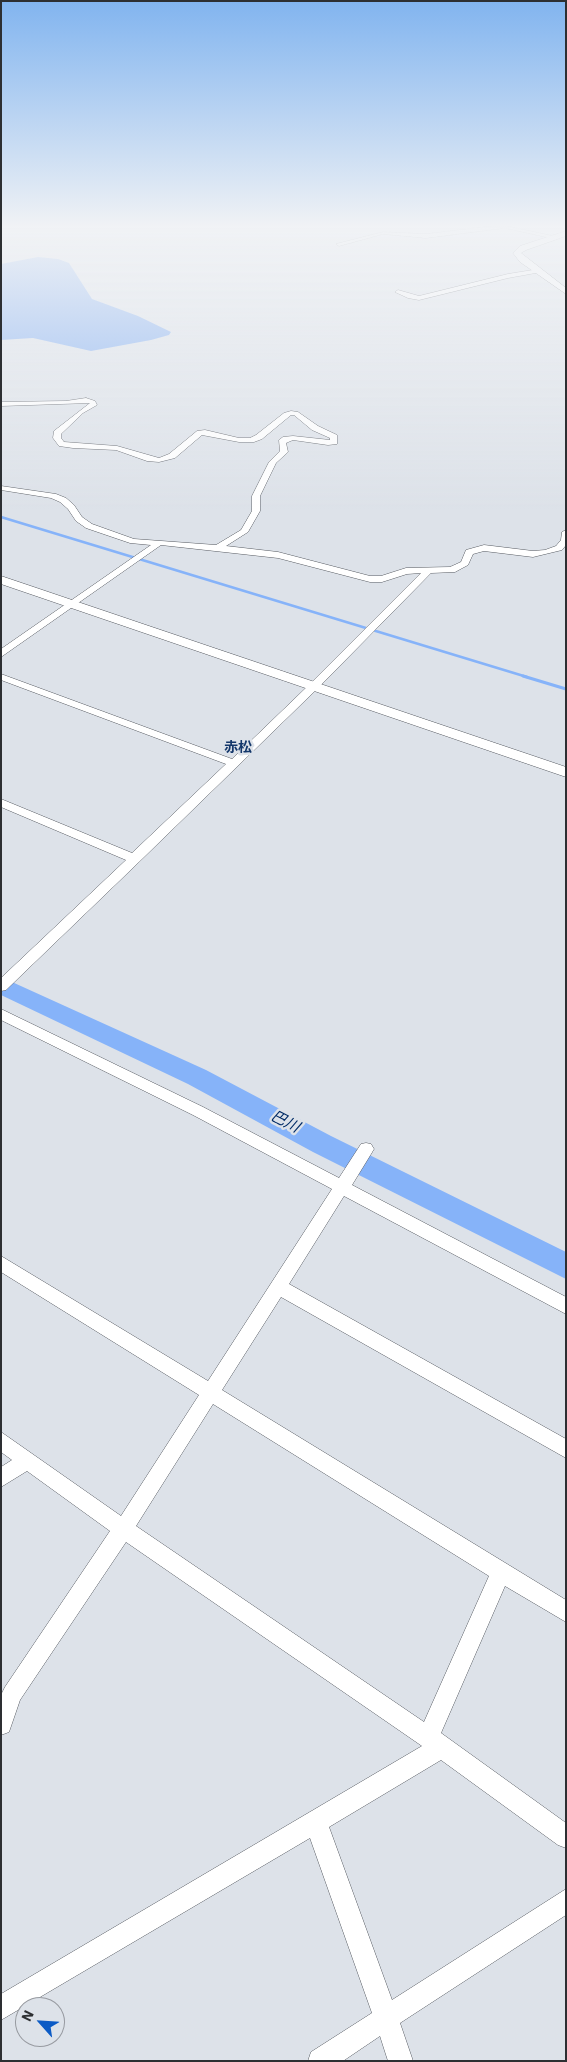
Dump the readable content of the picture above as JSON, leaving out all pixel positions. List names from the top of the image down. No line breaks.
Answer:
{"districts":["赤松"],"water":["巴川"],"north":"top left"}
